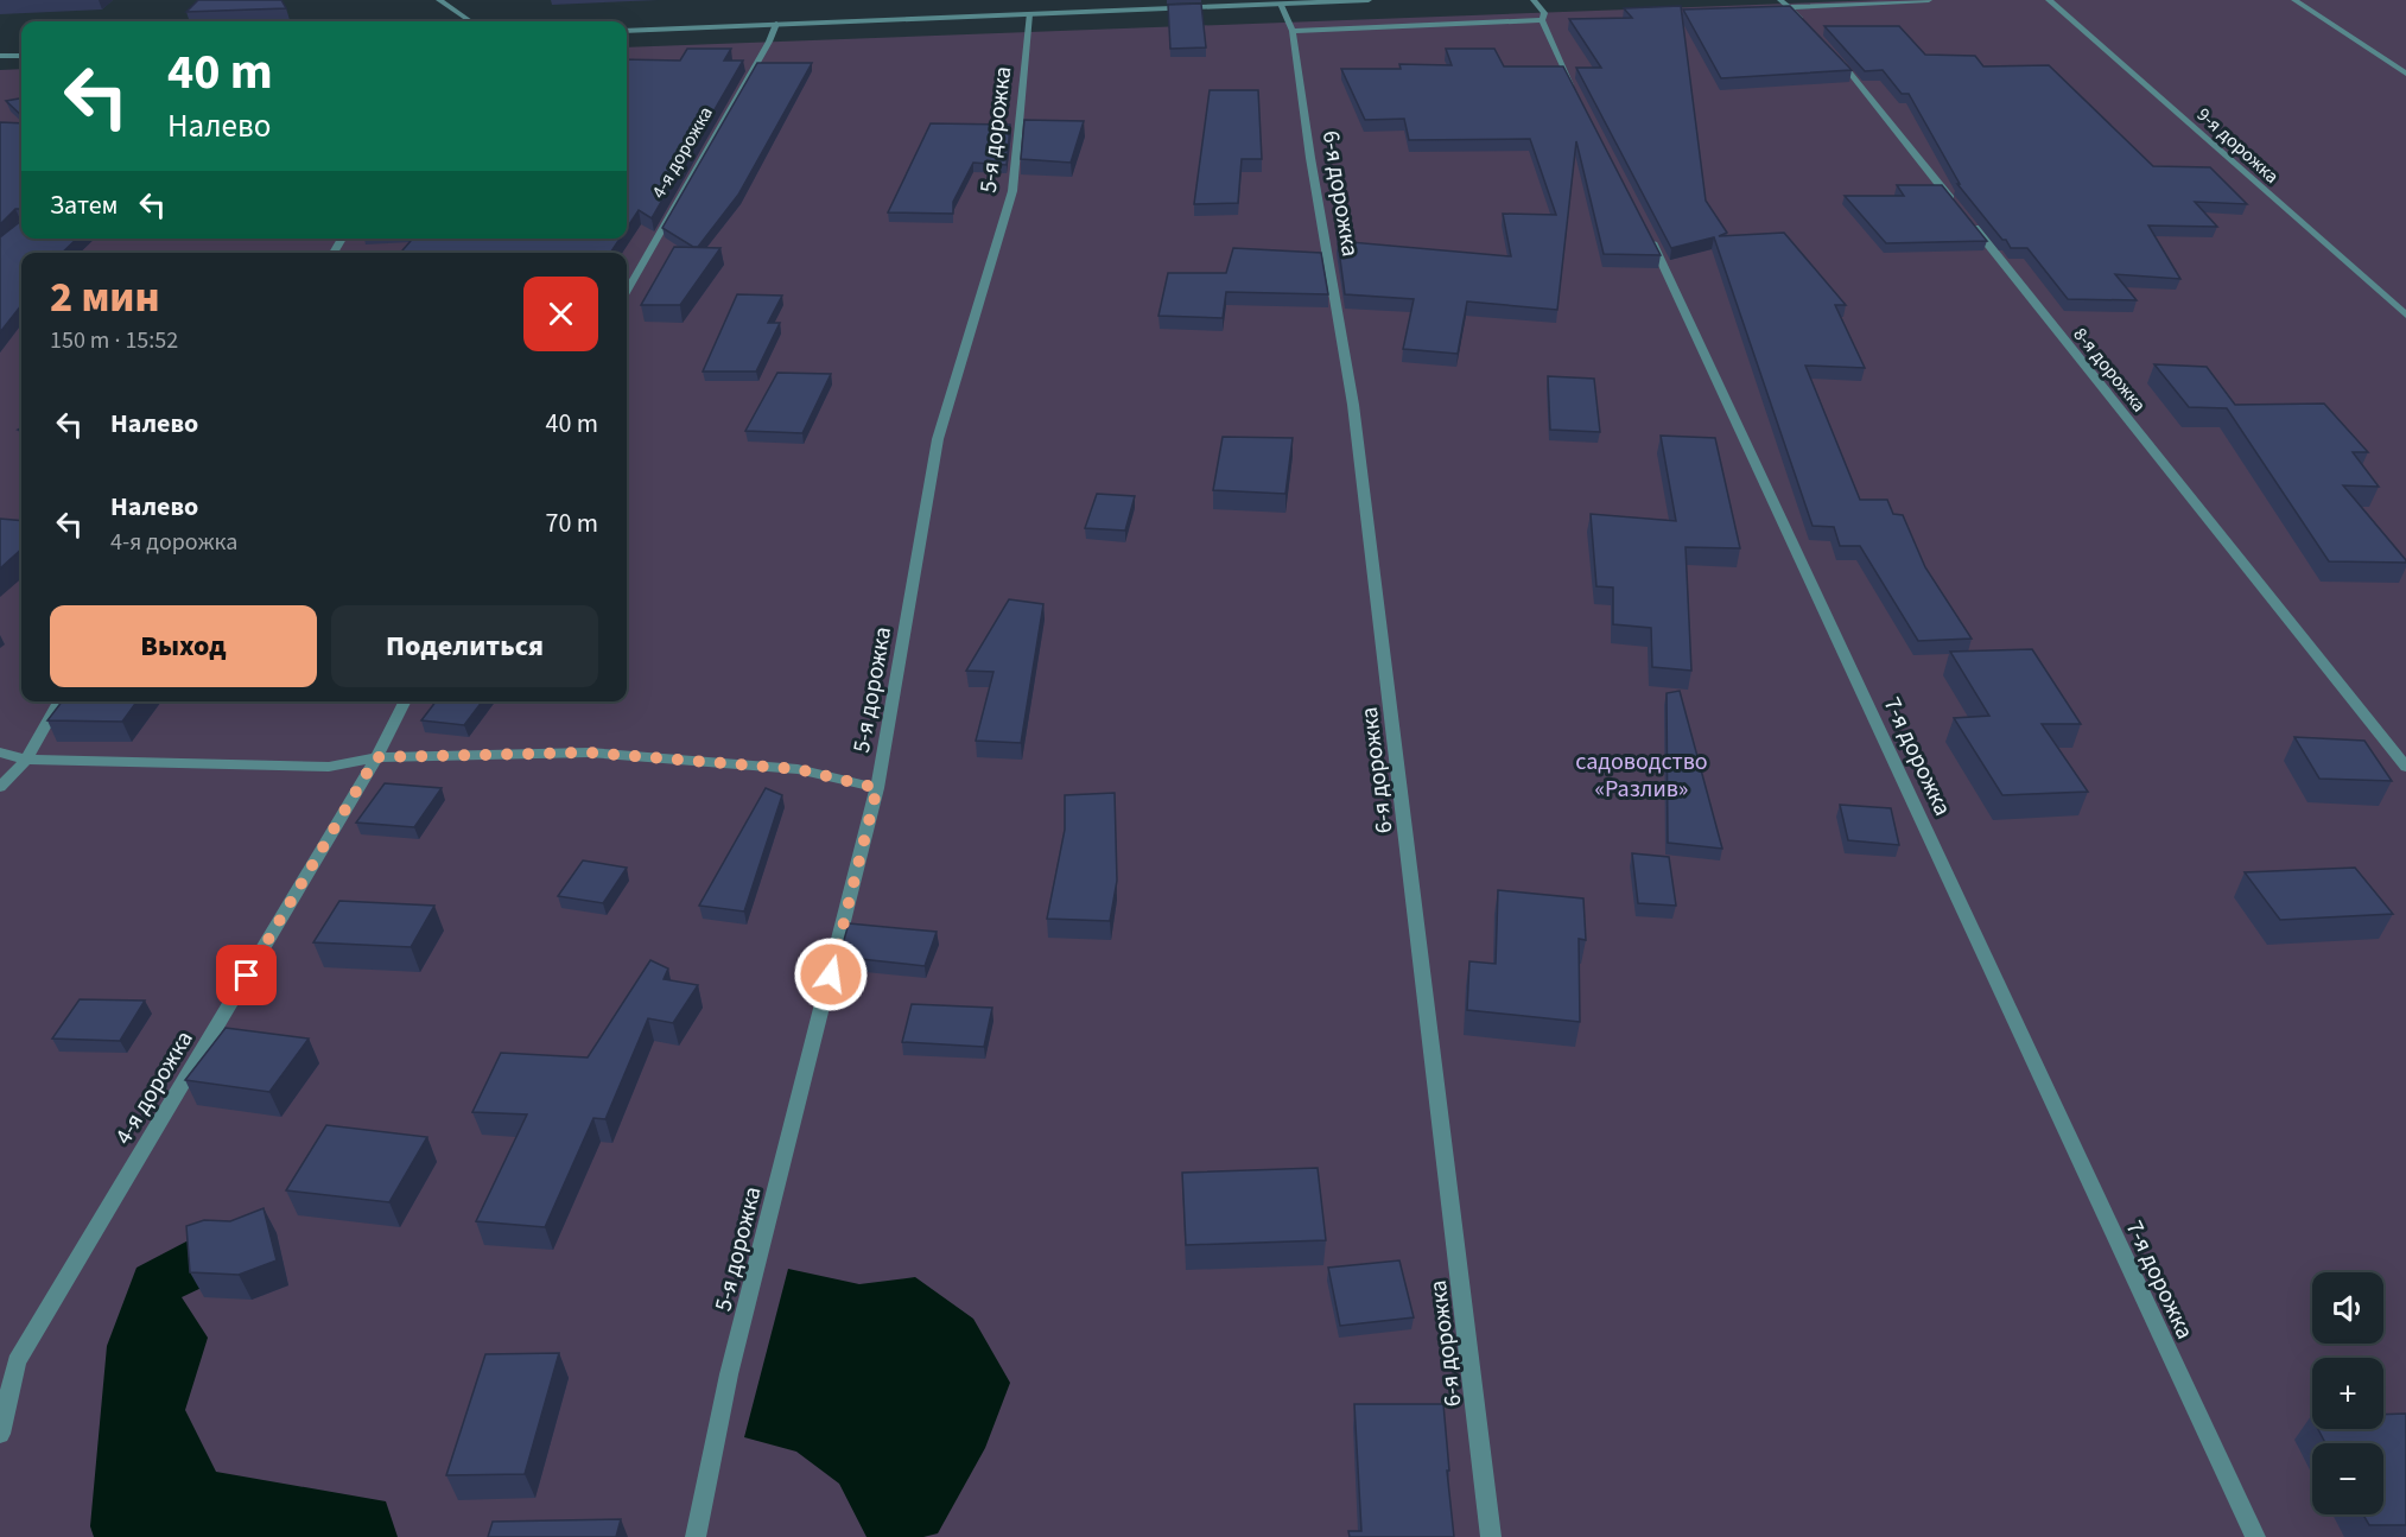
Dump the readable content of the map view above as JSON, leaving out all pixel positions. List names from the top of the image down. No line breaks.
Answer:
{"streets":{"street":["5-я дорожка","9-я дорожка","4-я дорожка","6-я дорожка","8-я дорожка","7-я дорожка"]},"parks":["садоводство «Разлив»"],"page":{"turn":["40 m","Налево"],"then":"Затем","heading":["2 мин","150 m · 15:52"],"list":[{"name":"Налево","value":"40 m"},{"name":"Налево","note":"4-я дорожка","value":"70 m"}],"buttons":["Выход","Поделиться"],"map_buttons":["+","−"]}}
